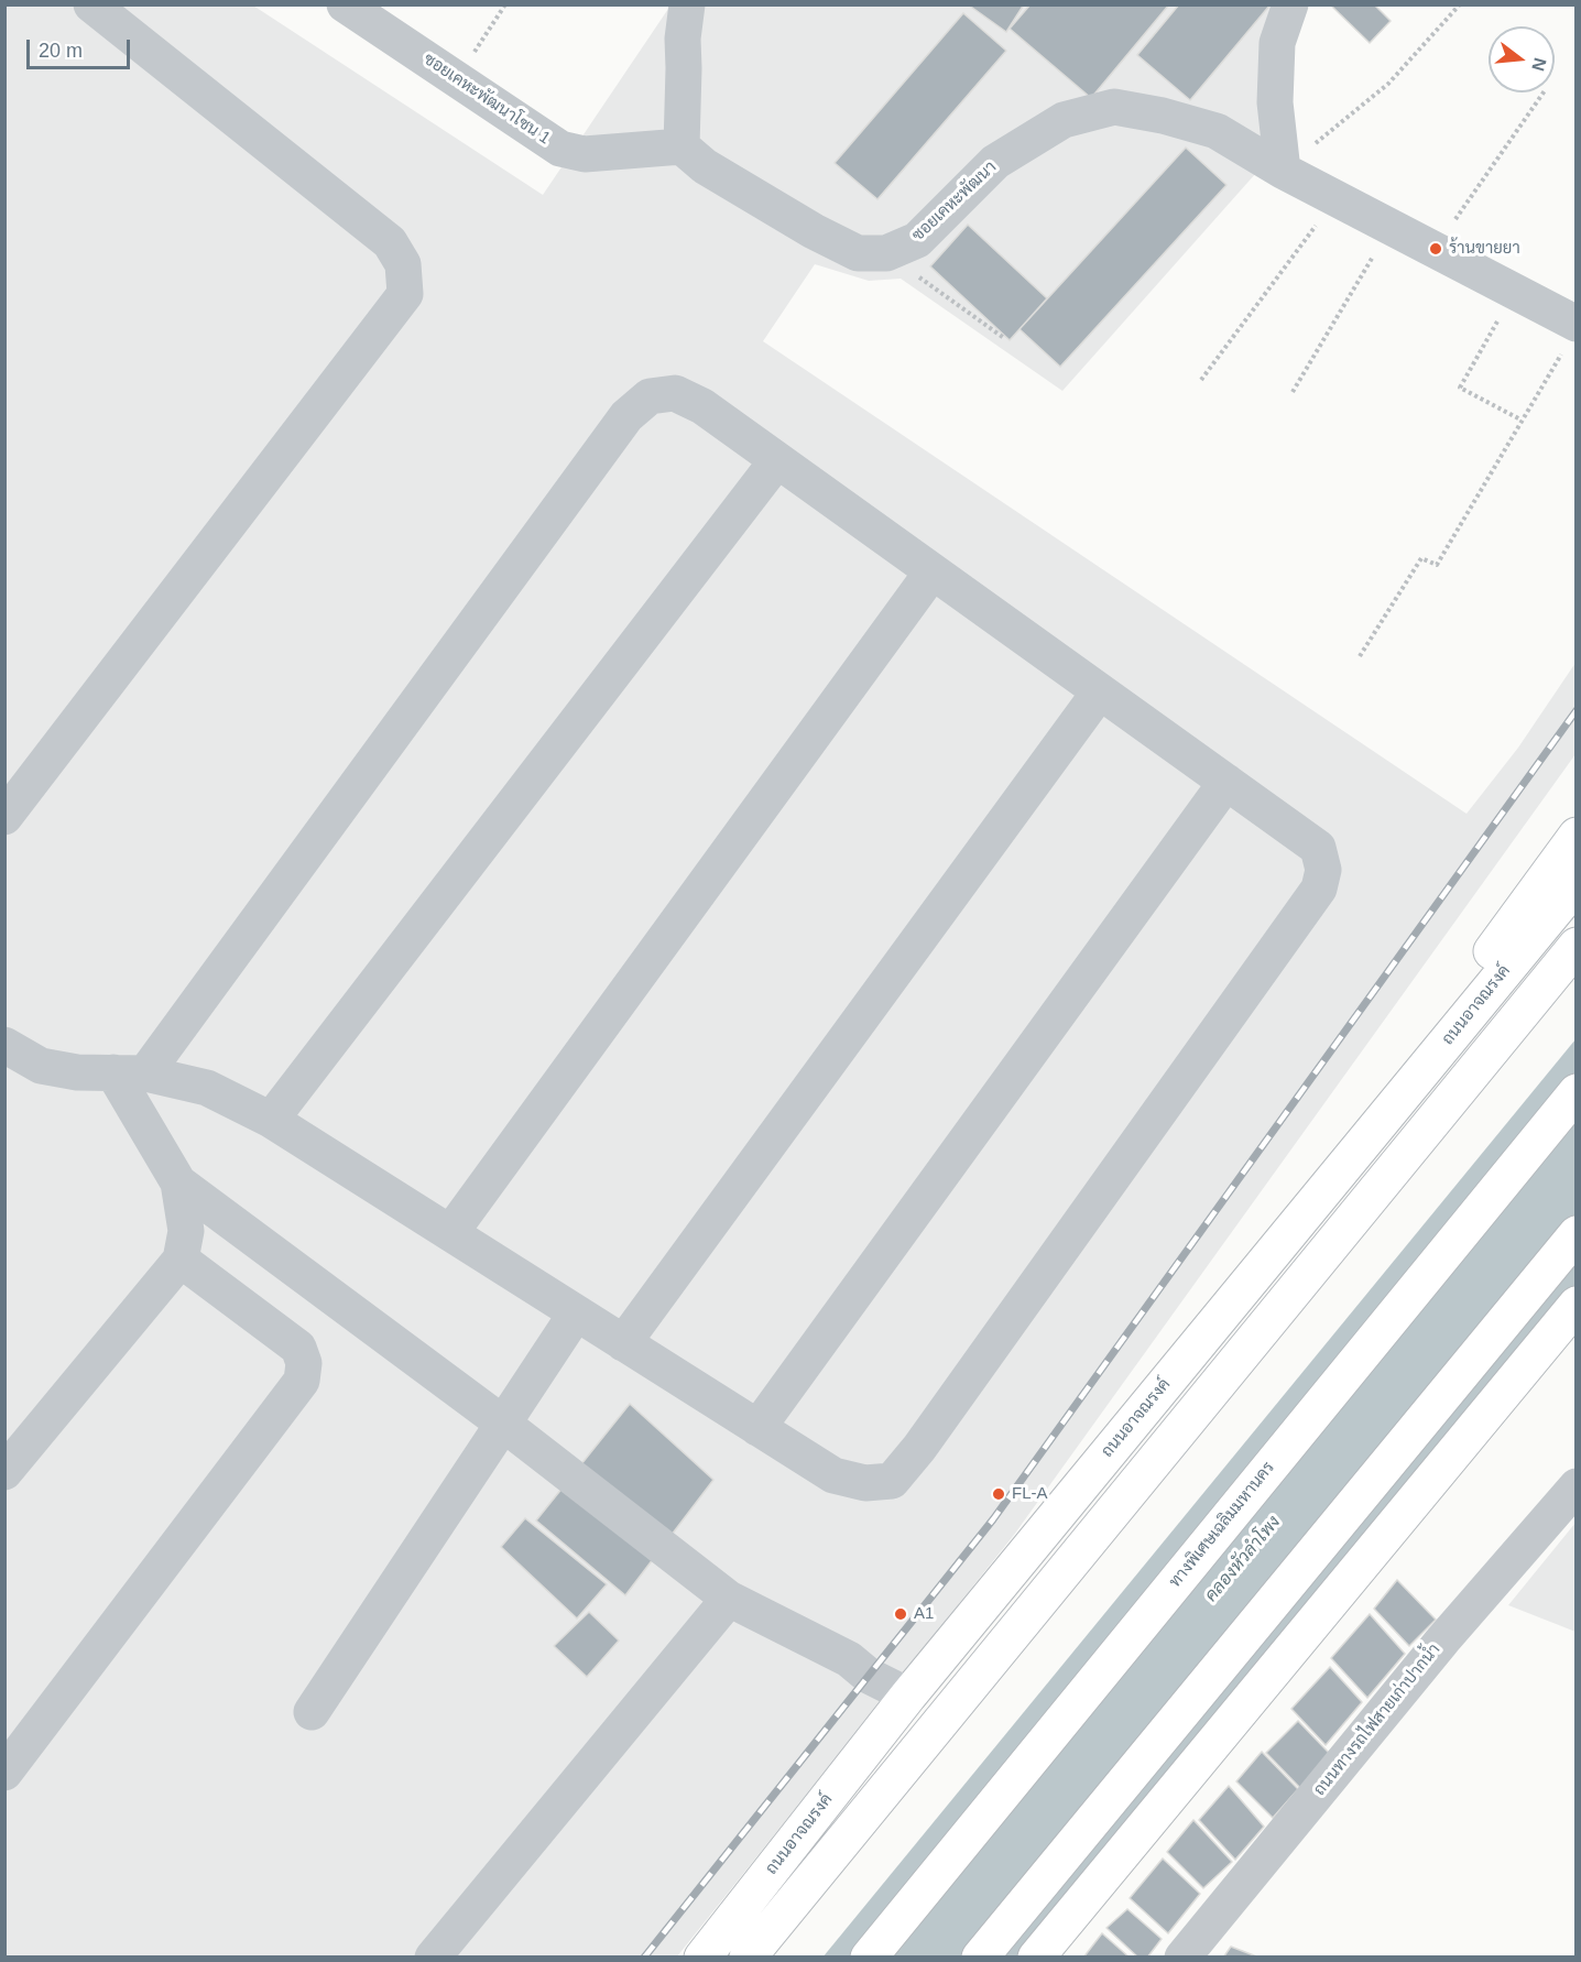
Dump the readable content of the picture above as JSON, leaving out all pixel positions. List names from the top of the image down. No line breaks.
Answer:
{"streets":{"main road":["ถนนอาจณรงค์","ทางพิเศษเฉลิมมหานคร"],"street":["ซอยเคหะพัฒนาโซน 1","ซอยเคหะพัฒนา","ถนนทางรถไฟสายเก่าปากน้ำ"]},"crossings":[["ซอยเคหะพัฒนาโซน 1","ซอยเคหะพัฒนา"]],"water":["คลองหัวลำโพง"],"places":["ร้านขายยา","FL-A","A1"],"scale_bar":"20 m","north":"right"}
